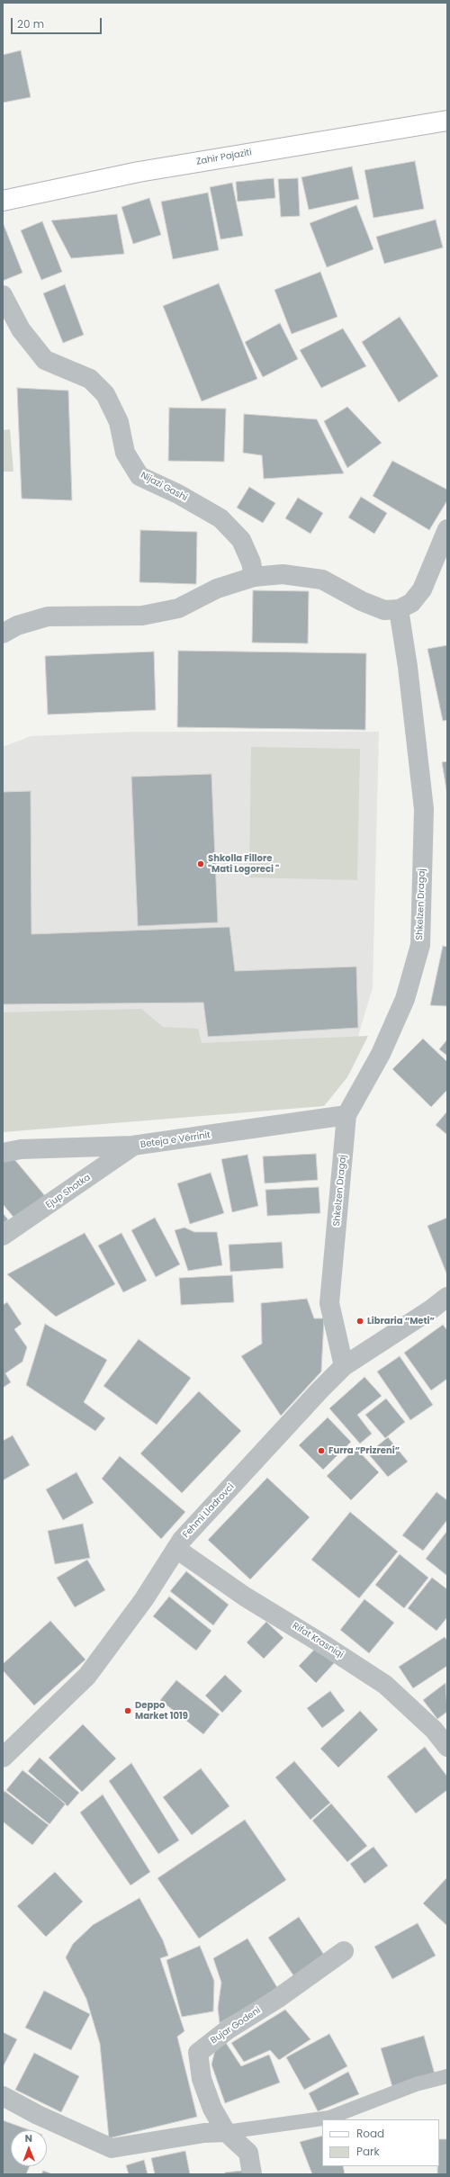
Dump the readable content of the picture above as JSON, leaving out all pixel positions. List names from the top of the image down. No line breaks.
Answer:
{"streets":{"main road":["Zahir Pajaziti"],"street":["Nijazi Gashi","Shkelzen Dragaj","Beteja e Vërrinit","Ejup Shotka","Fehmi Lladrovci","Rifat Krasniqi","Bujar Godeni"]},"crossings":[["Shkelzen Dragaj","Beteja e Vërrinit"],["Shkelzen Dragaj","Fehmi Lladrovci"],["Beteja e Vërrinit","Ejup Shotka"],["Fehmi Lladrovci","Rifat Krasniqi"]],"places":["Shkolla Fillore \"Mati Logoreci \"","Libraria “Meti”","Furra “Prizreni”","Deppo Market 1019"],"legend":["Road","Park"],"scale_bar":"20 m","north":"top"}
